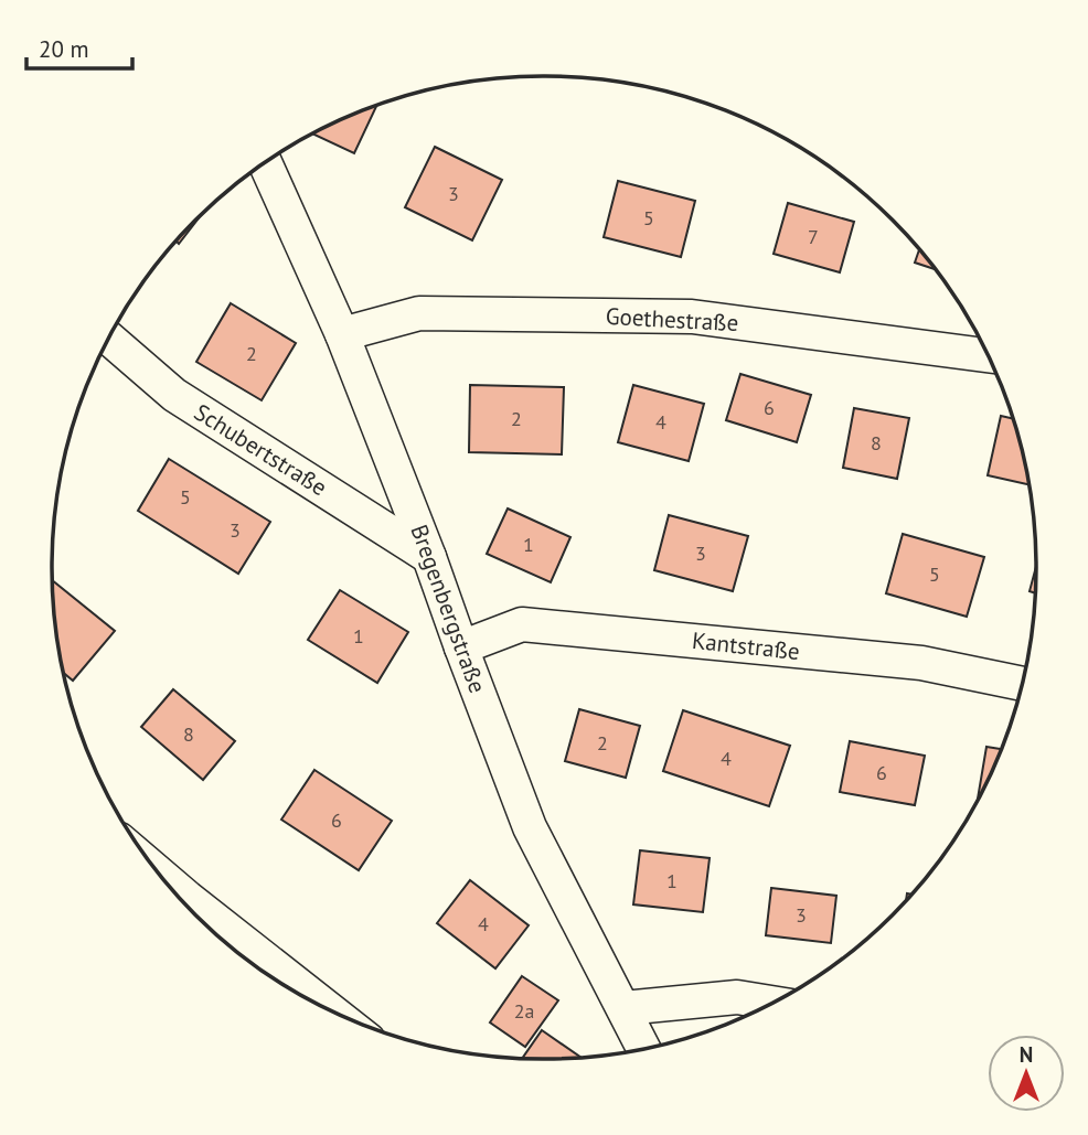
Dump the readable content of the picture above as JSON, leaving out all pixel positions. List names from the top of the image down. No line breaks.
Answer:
{"streets":{"street":["Goethestraße","Schubertstraße","Bregenbergstraße","Kantstraße"]},"crossings":[["Goethestraße","Bregenbergstraße"],["Schubertstraße","Bregenbergstraße"],["Bregenbergstraße","Kantstraße"]],"house_numbers":["3","5","7","2","6","2","4","8","5","3","1","3","5","1","8","2","4","6","6","1","3","4","2a"],"scale_bar":"20 m","north":"top"}
